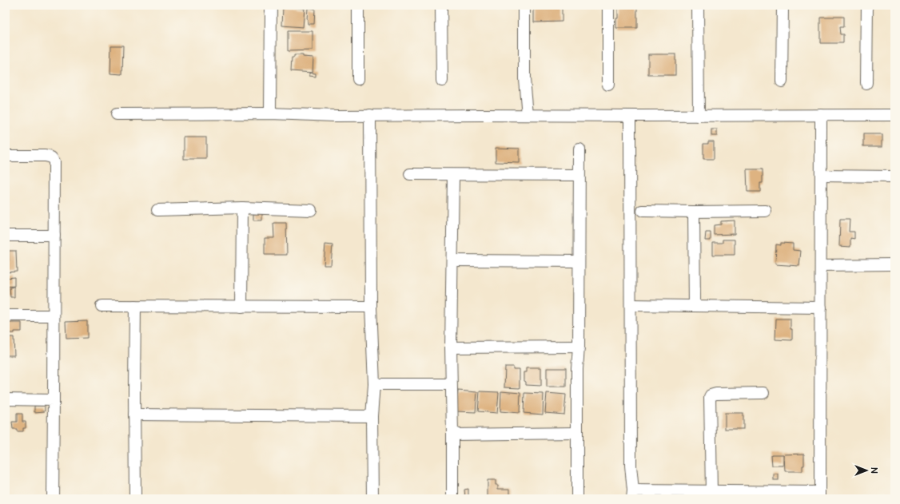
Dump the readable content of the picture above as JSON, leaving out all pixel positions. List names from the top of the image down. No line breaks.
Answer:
{"north":"right"}
